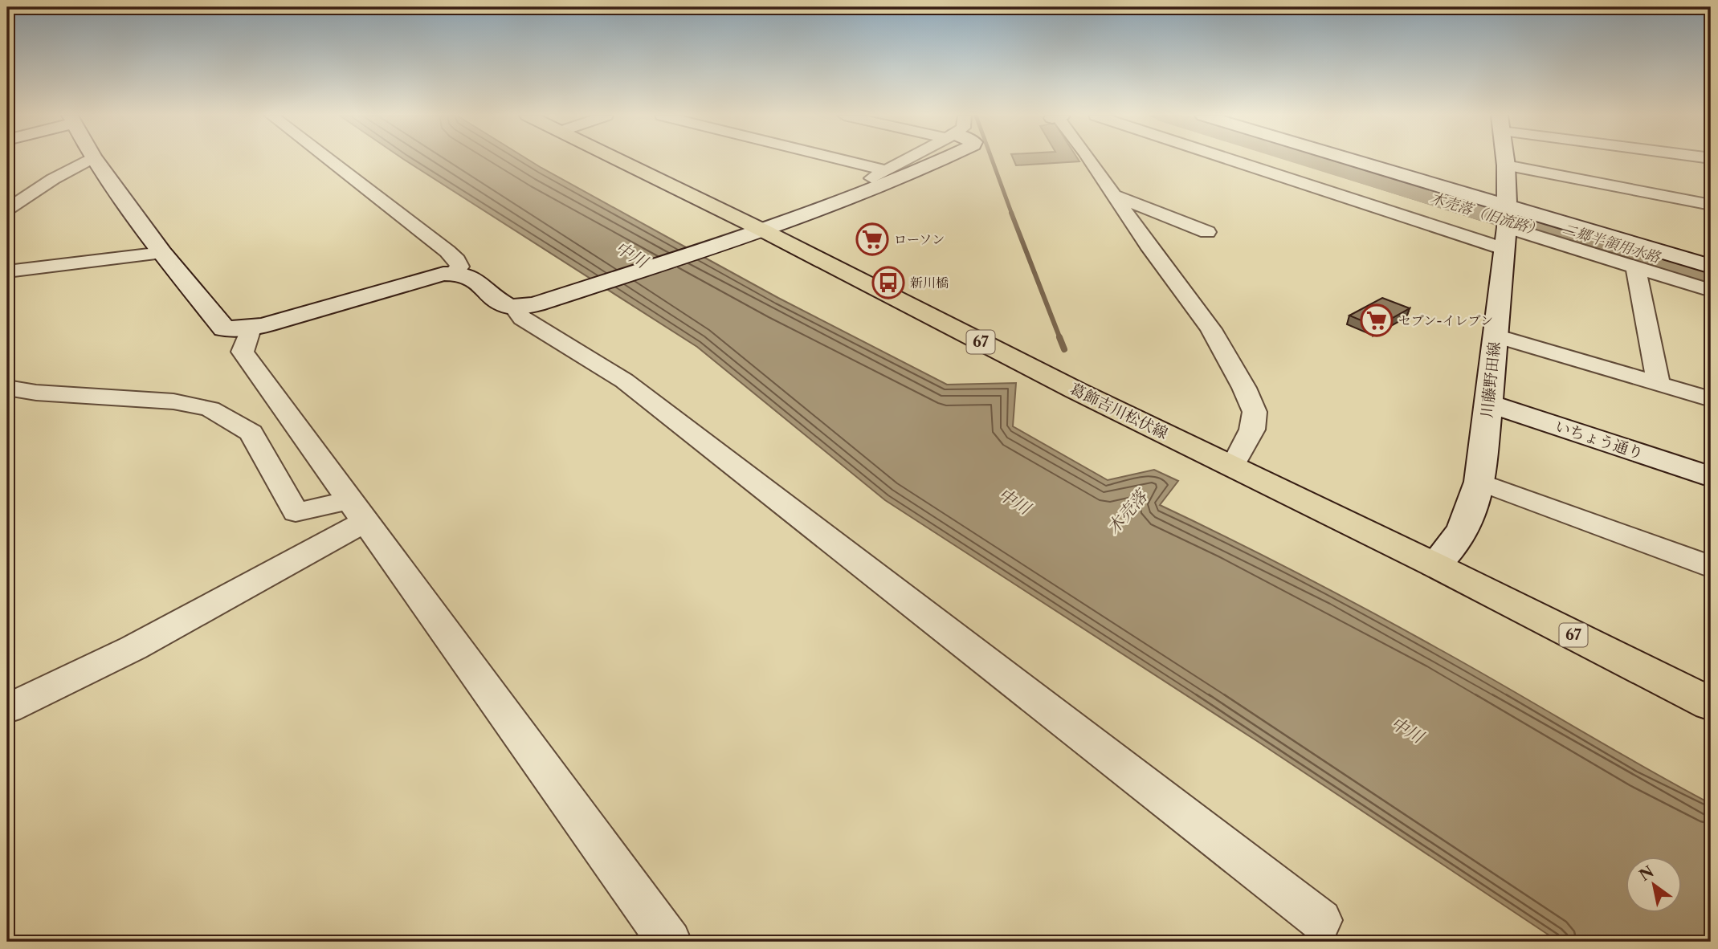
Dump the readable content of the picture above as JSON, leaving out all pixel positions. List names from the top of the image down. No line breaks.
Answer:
{"streets":{"main road":["67","葛飾吉川松伏線"],"street":["川藤野田線","いちょう通り"]},"crossings":[["川藤野田線","葛飾吉川松伏線"],["川藤野田線","いちょう通り"]],"water":["木売落（旧流路）","二郷半領用水路","中川","木売落"],"places":{"supermarket":["ローソン","セブン-イレブン"],"bus stop":["新川橋"]},"north":"top left"}
